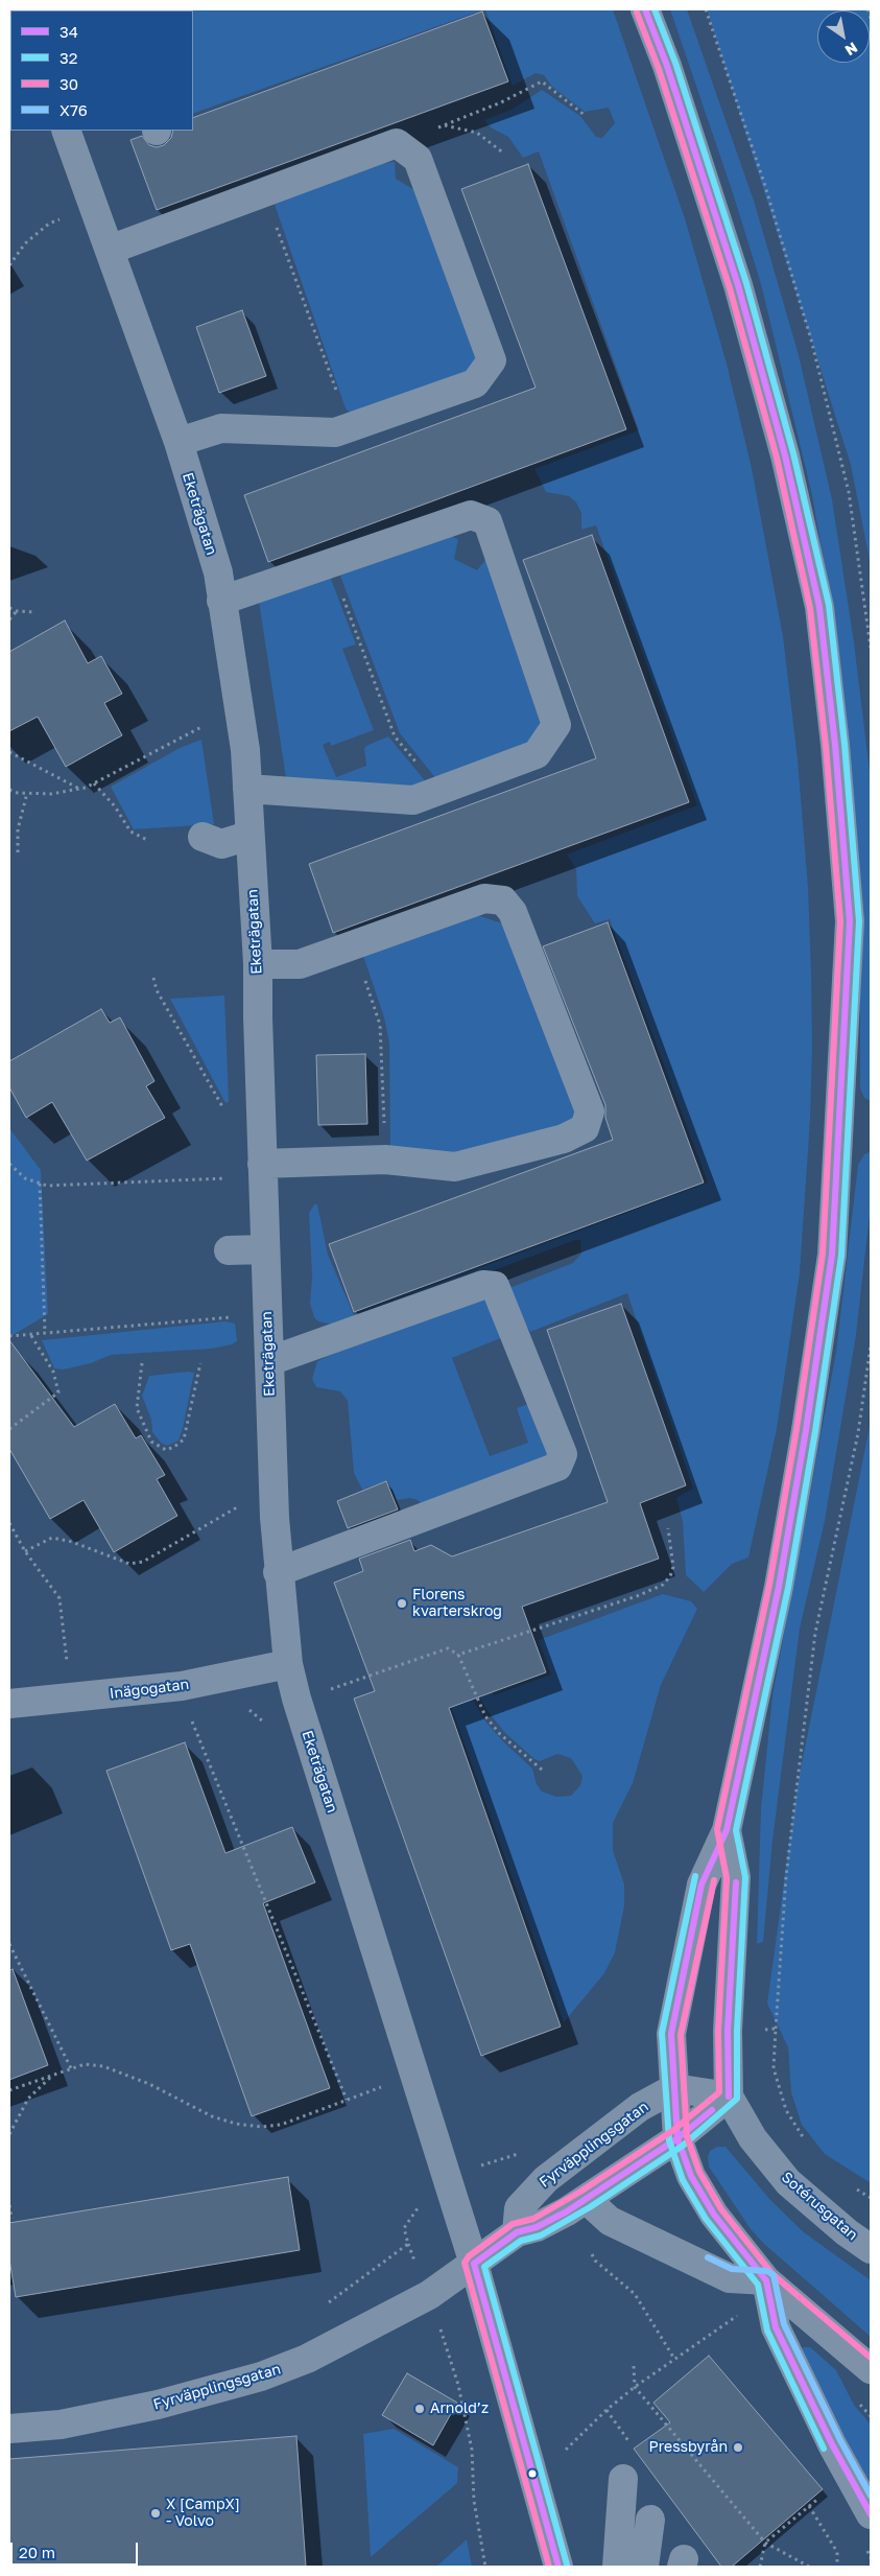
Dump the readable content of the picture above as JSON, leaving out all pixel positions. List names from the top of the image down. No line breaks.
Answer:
{"streets":{"street":["Eketrägatan","Inägogatan","Fyrväpplingsgatan","Sotérusgatan"]},"crossings":[["Eketrägatan","Inägogatan"],["Eketrägatan","Fyrväpplingsgatan"],["Fyrväpplingsgatan","Sotérusgatan"]],"places":["Florens kvarterskrog","Arnold’z","Pressbyrån","X [CampX] - Volvo"],"lines":["transit line 34","transit line 32","transit line 30","transit line X76"],"legend":["34","32","30","X76"],"scale_bar":"20 m","north":"bottom right"}
